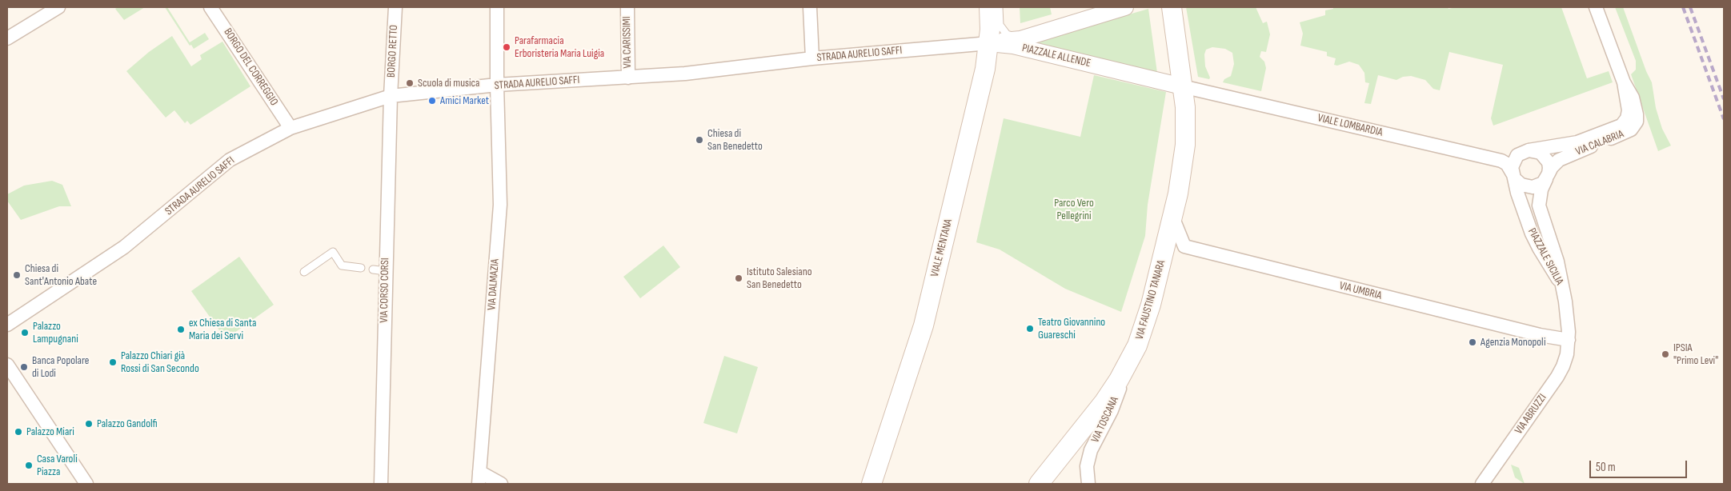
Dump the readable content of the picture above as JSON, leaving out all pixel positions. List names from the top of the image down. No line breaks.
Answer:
{"streets":{"main road":["VIALE MENTANA","VIA FAUSTINO TANARA"],"street":["VIA CARISSIMI","BORGO RETTO","STRADA AURELIO SAFFI","PIAZZALE ALLENDE","BORGO DEL CORREGGIO","VIALE LOMBARDIA","VIA CALABRIA","PIAZZALE SICILIA","VIA DALMAZIA","VIA CORSO CORSI","VIA UMBRIA","VIA ABRUZZI","VIA TOSCANA"]},"crossings":[["VIA CARISSIMI","STRADA AURELIO SAFFI"],["BORGO RETTO","STRADA AURELIO SAFFI"],["BORGO RETTO","VIA CORSO CORSI"],["STRADA AURELIO SAFFI","PIAZZALE ALLENDE"],["STRADA AURELIO SAFFI","BORGO DEL CORREGGIO"],["STRADA AURELIO SAFFI","VIALE MENTANA"],["STRADA AURELIO SAFFI","VIA DALMAZIA"],["STRADA AURELIO SAFFI","VIA CORSO CORSI"],["PIAZZALE ALLENDE","VIALE LOMBARDIA"],["PIAZZALE ALLENDE","VIALE MENTANA"],["PIAZZALE ALLENDE","VIA FAUSTINO TANARA"],["VIALE LOMBARDIA","VIA CALABRIA"],["VIALE LOMBARDIA","PIAZZALE SICILIA"],["VIALE LOMBARDIA","VIA FAUSTINO TANARA"],["VIA CALABRIA","PIAZZALE SICILIA"],["PIAZZALE SICILIA","VIA UMBRIA"],["PIAZZALE SICILIA","VIA ABRUZZI"],["VIA UMBRIA","VIA FAUSTINO TANARA"],["VIA UMBRIA","VIA ABRUZZI"],["VIA FAUSTINO TANARA","VIA TOSCANA"]],"parks":["Parco Vero Pellegrini"],"places":["Parafarmacia Erboristeria Maria Luigia","Scuola di musica","Amici Market","Chiesa di San Benedetto","Chiesa di Sant'Antonio Abate","Istituto Salesiano San Benedetto","Teatro Giovannino Guareschi","ex Chiesa di Santa Maria dei Servi","Palazzo Lampugnani","Agenzia Monopoli","IPSIA \"Primo Levi\"","Palazzo Chiari già Rossi di San Secondo","Banca Popolare di Lodi","Palazzo Gandolfi","Palazzo Miari","Casa Varoli Piazza"],"scale_bar":"50 m"}
